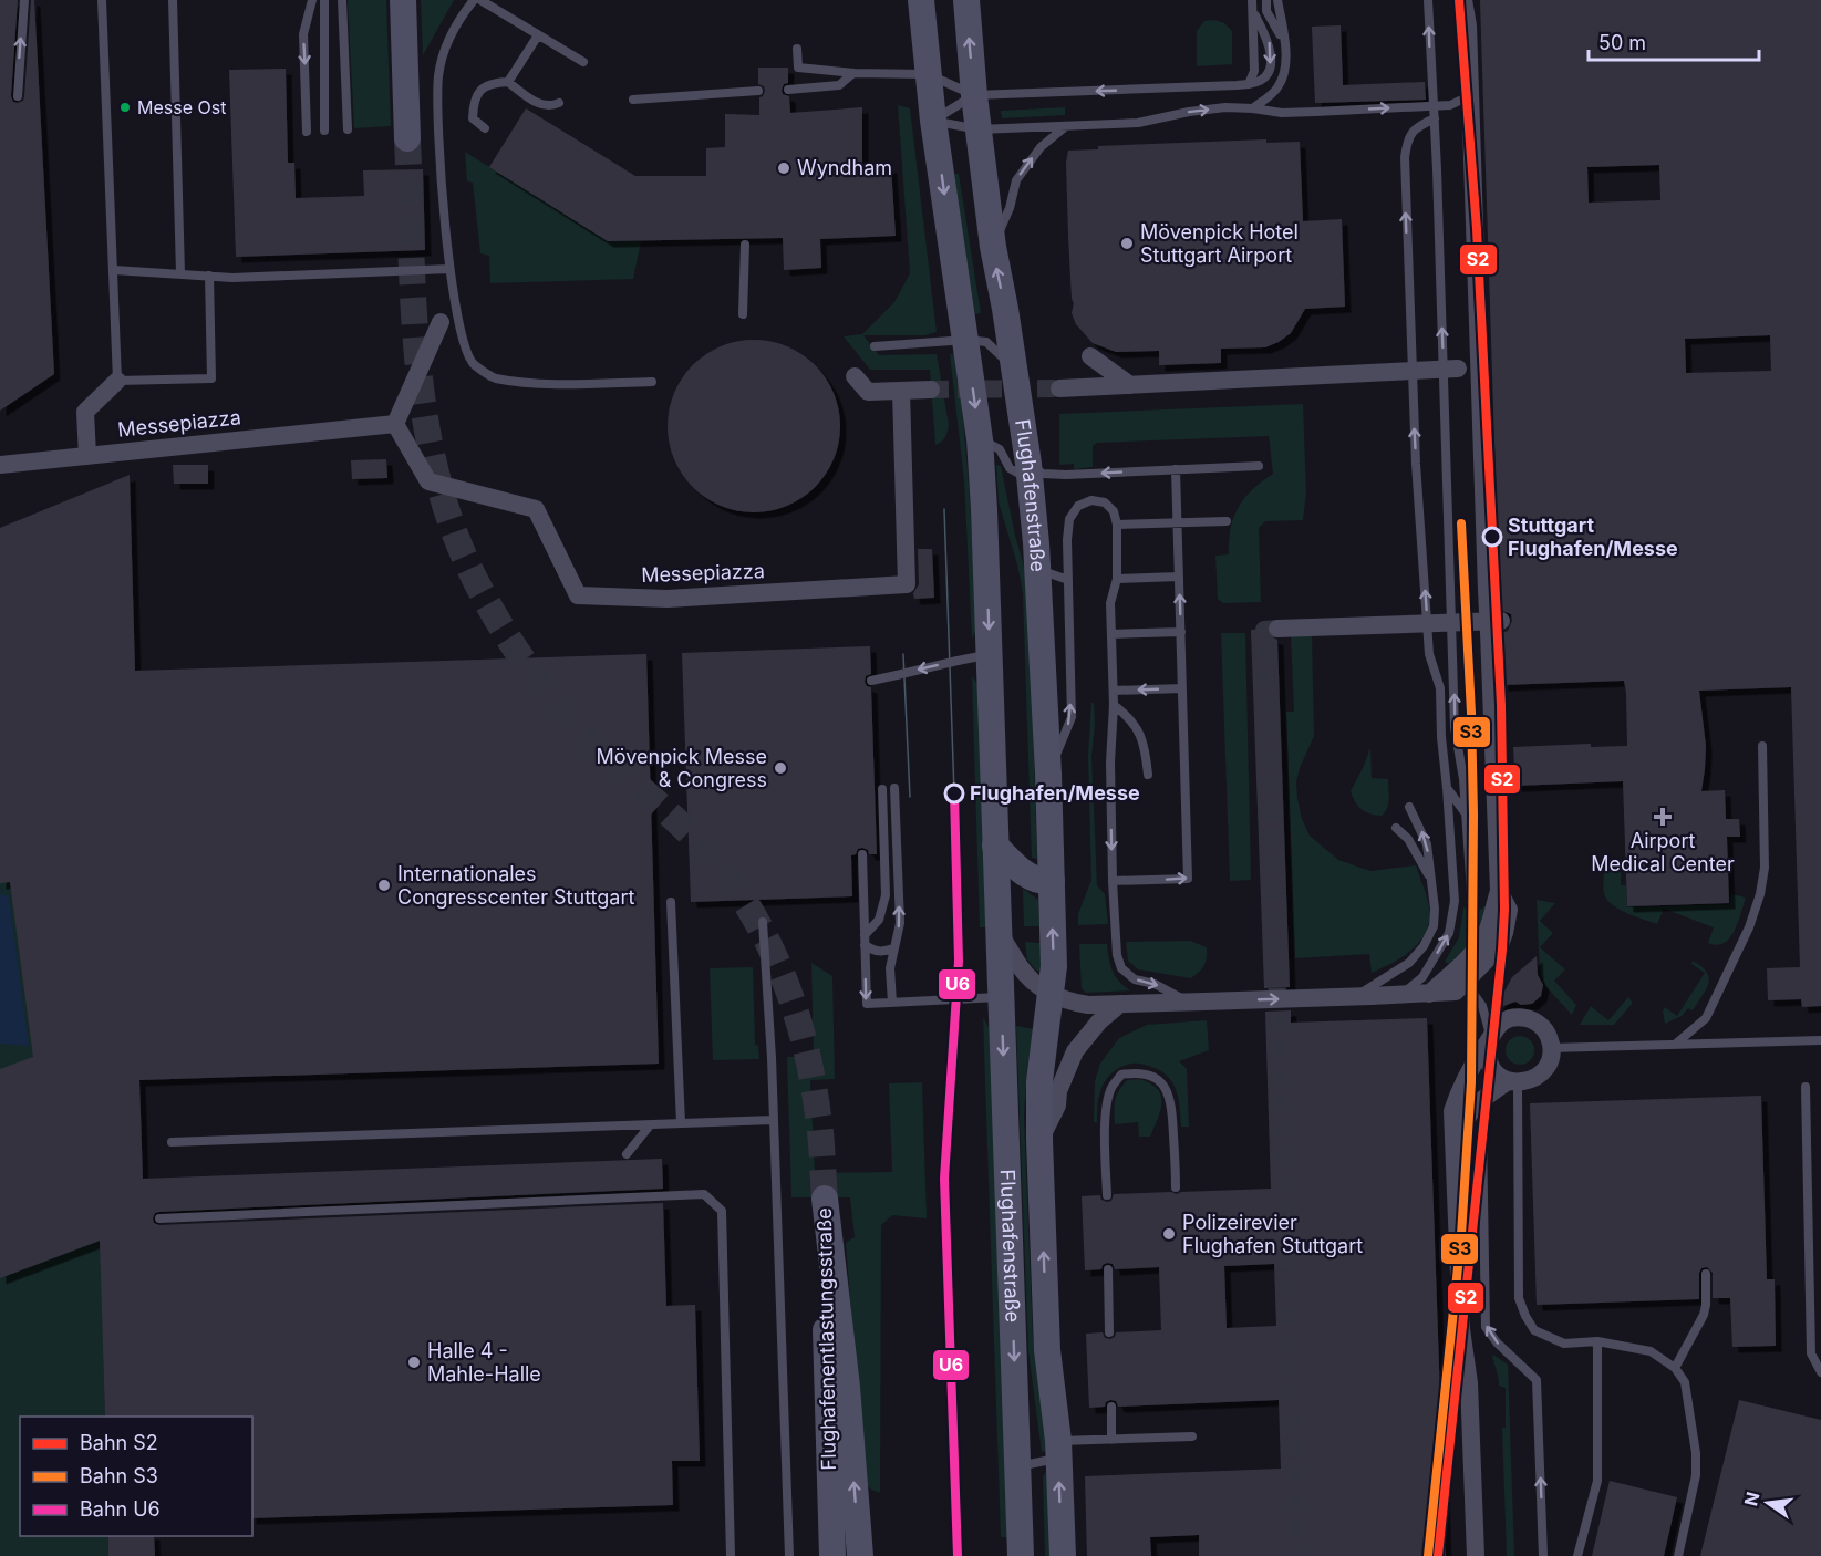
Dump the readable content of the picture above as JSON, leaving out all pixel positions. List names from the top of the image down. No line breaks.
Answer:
{"streets":{"main road":["Flughafenstraße","Flughafenentlastungsstraße"],"street":["Messepiazza"]},"places":{"other":["Messe Ost","Wyndham","Mövenpick Hotel Stuttgart Airport","Stuttgart Flughafen/Messe","Mövenpick Messe & Congress","Flughafen/Messe","Internationales Congresscenter Stuttgart","Polizeirevier Flughafen Stuttgart","Halle 4 - Mahle-Halle"],"health":["Airport Medical Center"]},"lines":["rail line S2","rail line S3","rail line U6"],"legend":["Bahn S2","Bahn S3","Bahn U6"],"scale_bar":"50 m","north":"left"}
